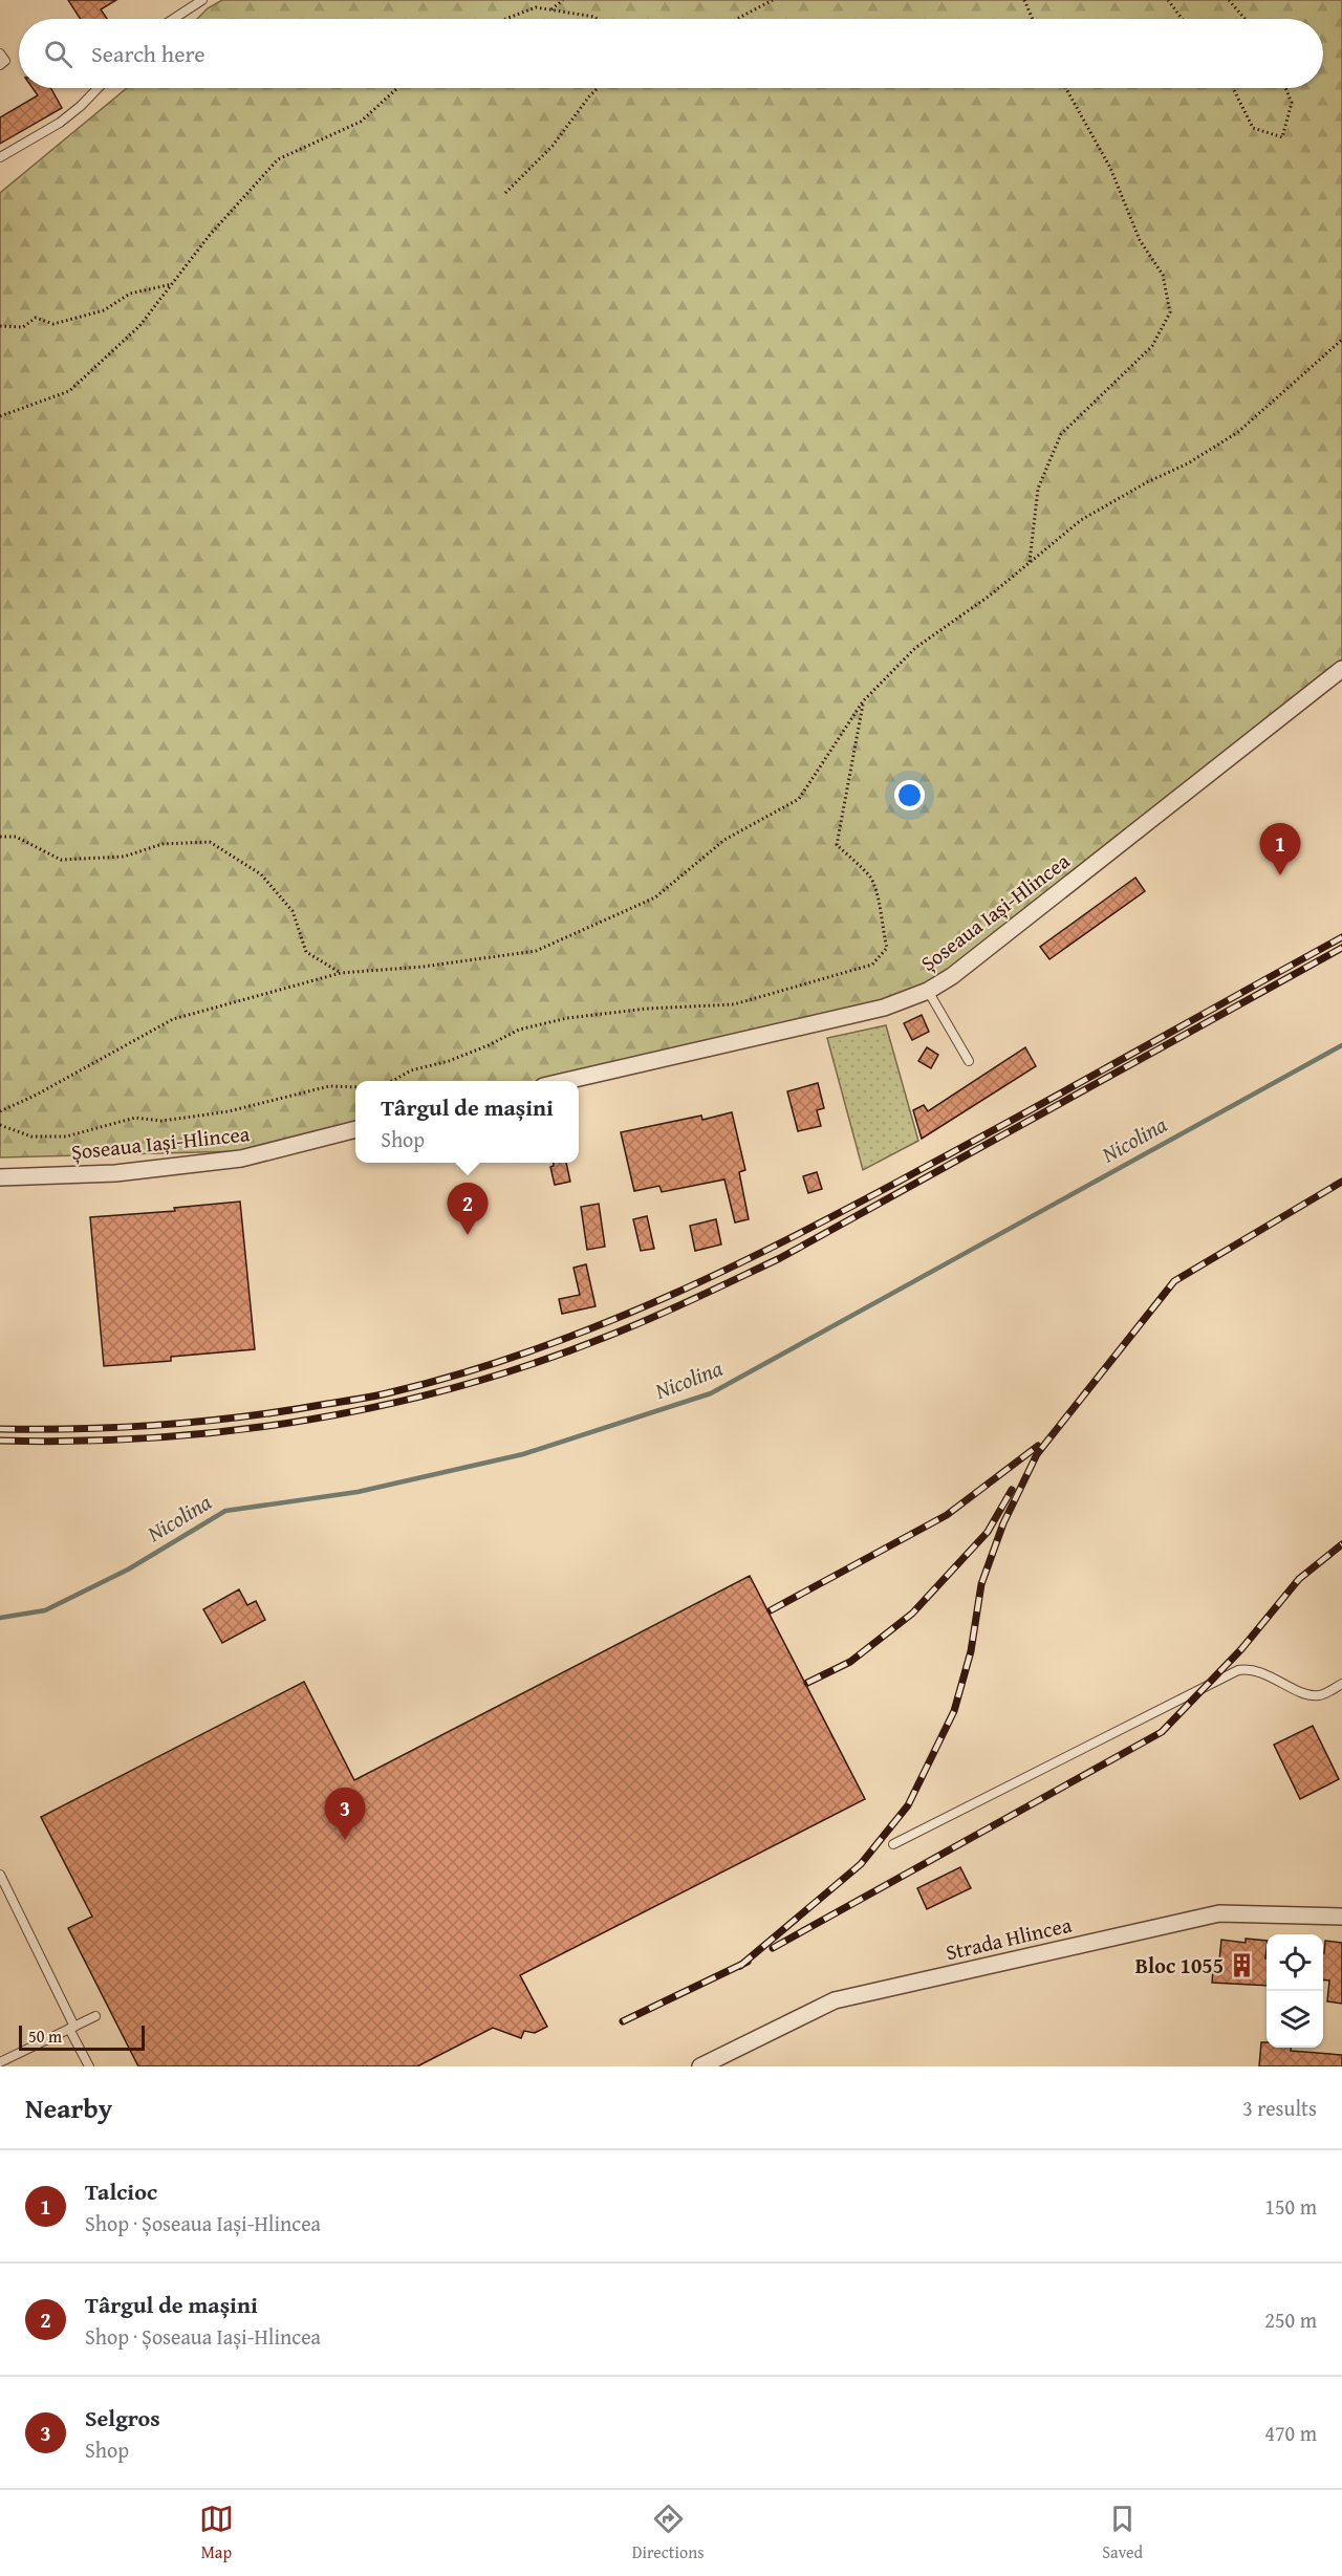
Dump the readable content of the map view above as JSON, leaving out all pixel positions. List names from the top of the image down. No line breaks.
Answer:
{"streets":{"street":["Șoseaua Iași-Hlincea","Strada Hlincea"]},"water":["Nicolina"],"places":{"building":["Bloc 1055"]},"scale_bar":"50 m","page":{"search":"Search here","pins":["1","2","3"],"popup":["Târgul de mașini","Shop"],"scale":"50 m","heading":["Nearby","3 results"],"list":[{"mark":"1","name":"Talcioc","note":"Shop · Șoseaua Iași-Hlincea","value":"150 m"},{"mark":"2","name":"Târgul de mașini","note":"Shop · Șoseaua Iași-Hlincea","value":"250 m"},{"mark":"3","name":"Selgros","note":"Shop","value":"470 m"}],"nav":["Map","Directions","Saved"]}}
